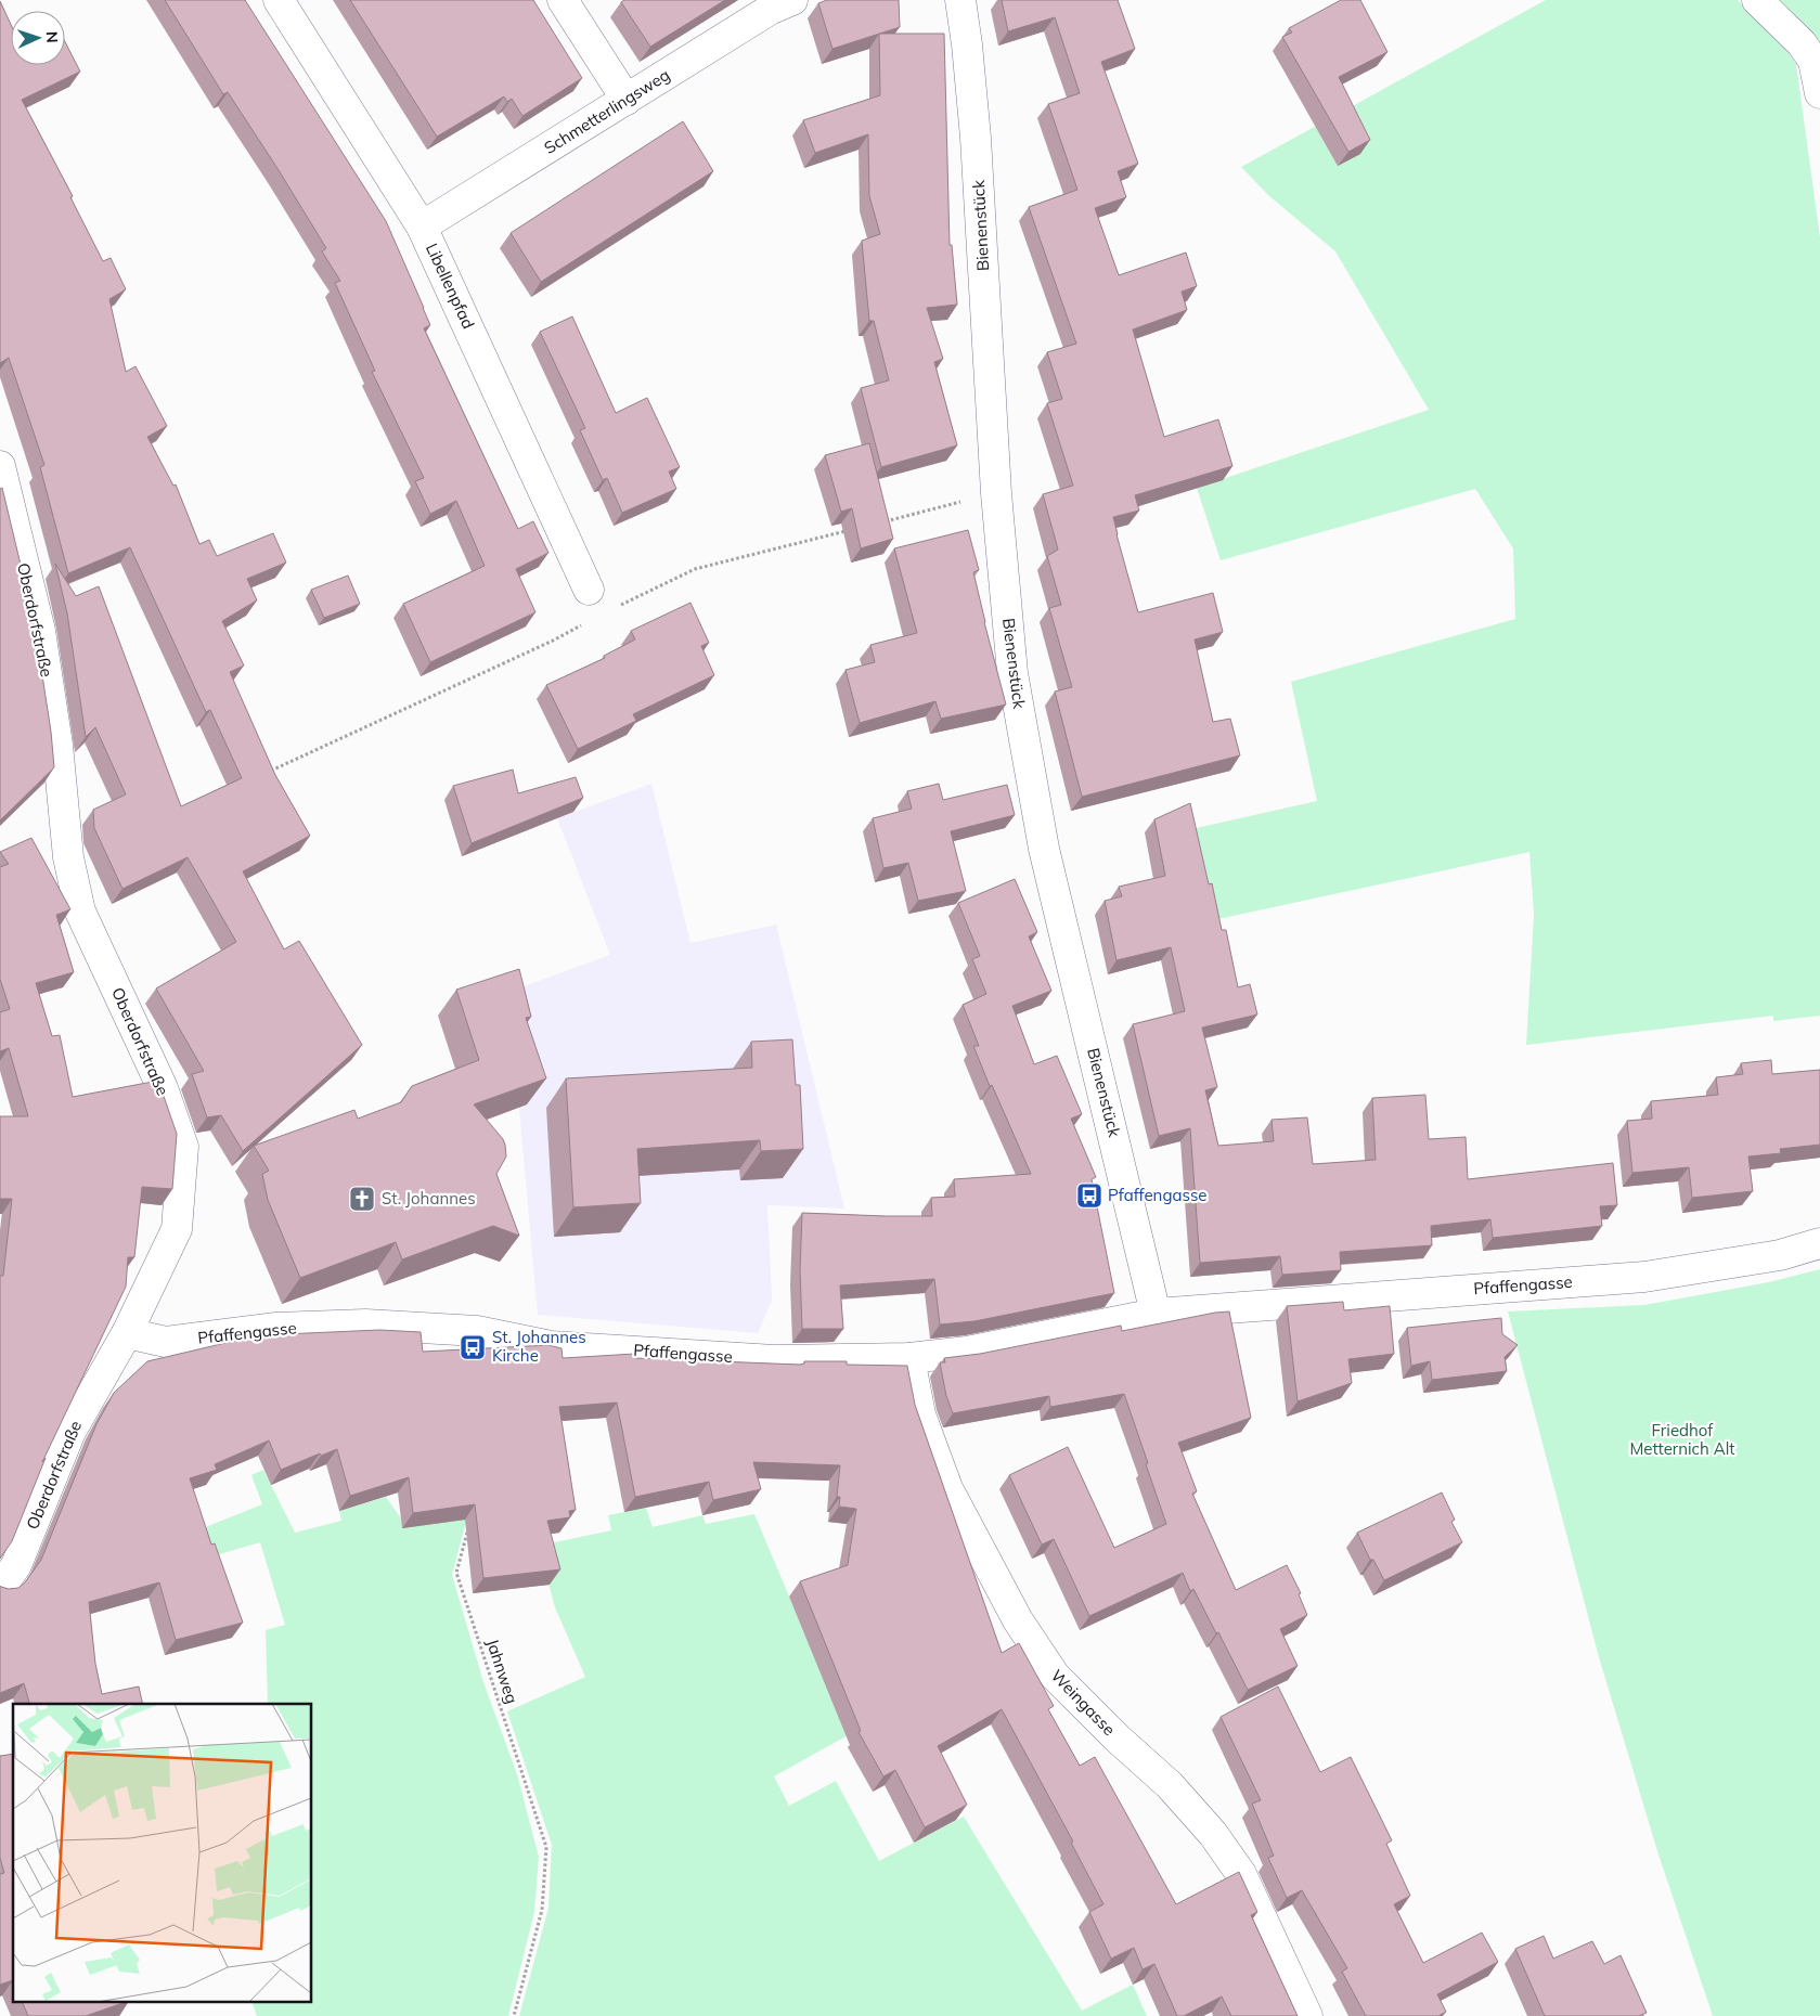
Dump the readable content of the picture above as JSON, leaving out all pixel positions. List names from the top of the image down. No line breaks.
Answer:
{"streets":{"street":["Schmetterlingsweg","Bienenstück","Libellenpfad","Oberdorfstraße","Pfaffengasse","Weingasse"],"path":["Jahnweg"]},"crossings":[["Schmetterlingsweg","Libellenpfad"],["Bienenstück","Pfaffengasse"],["Oberdorfstraße","Pfaffengasse"],["Pfaffengasse","Weingasse"]],"parks":["Friedhof Metternich Alt"],"places":{"bus stop":["Pfaffengasse","St. Johannes Kirche"],"church":["St. Johannes"]},"north":"right"}
